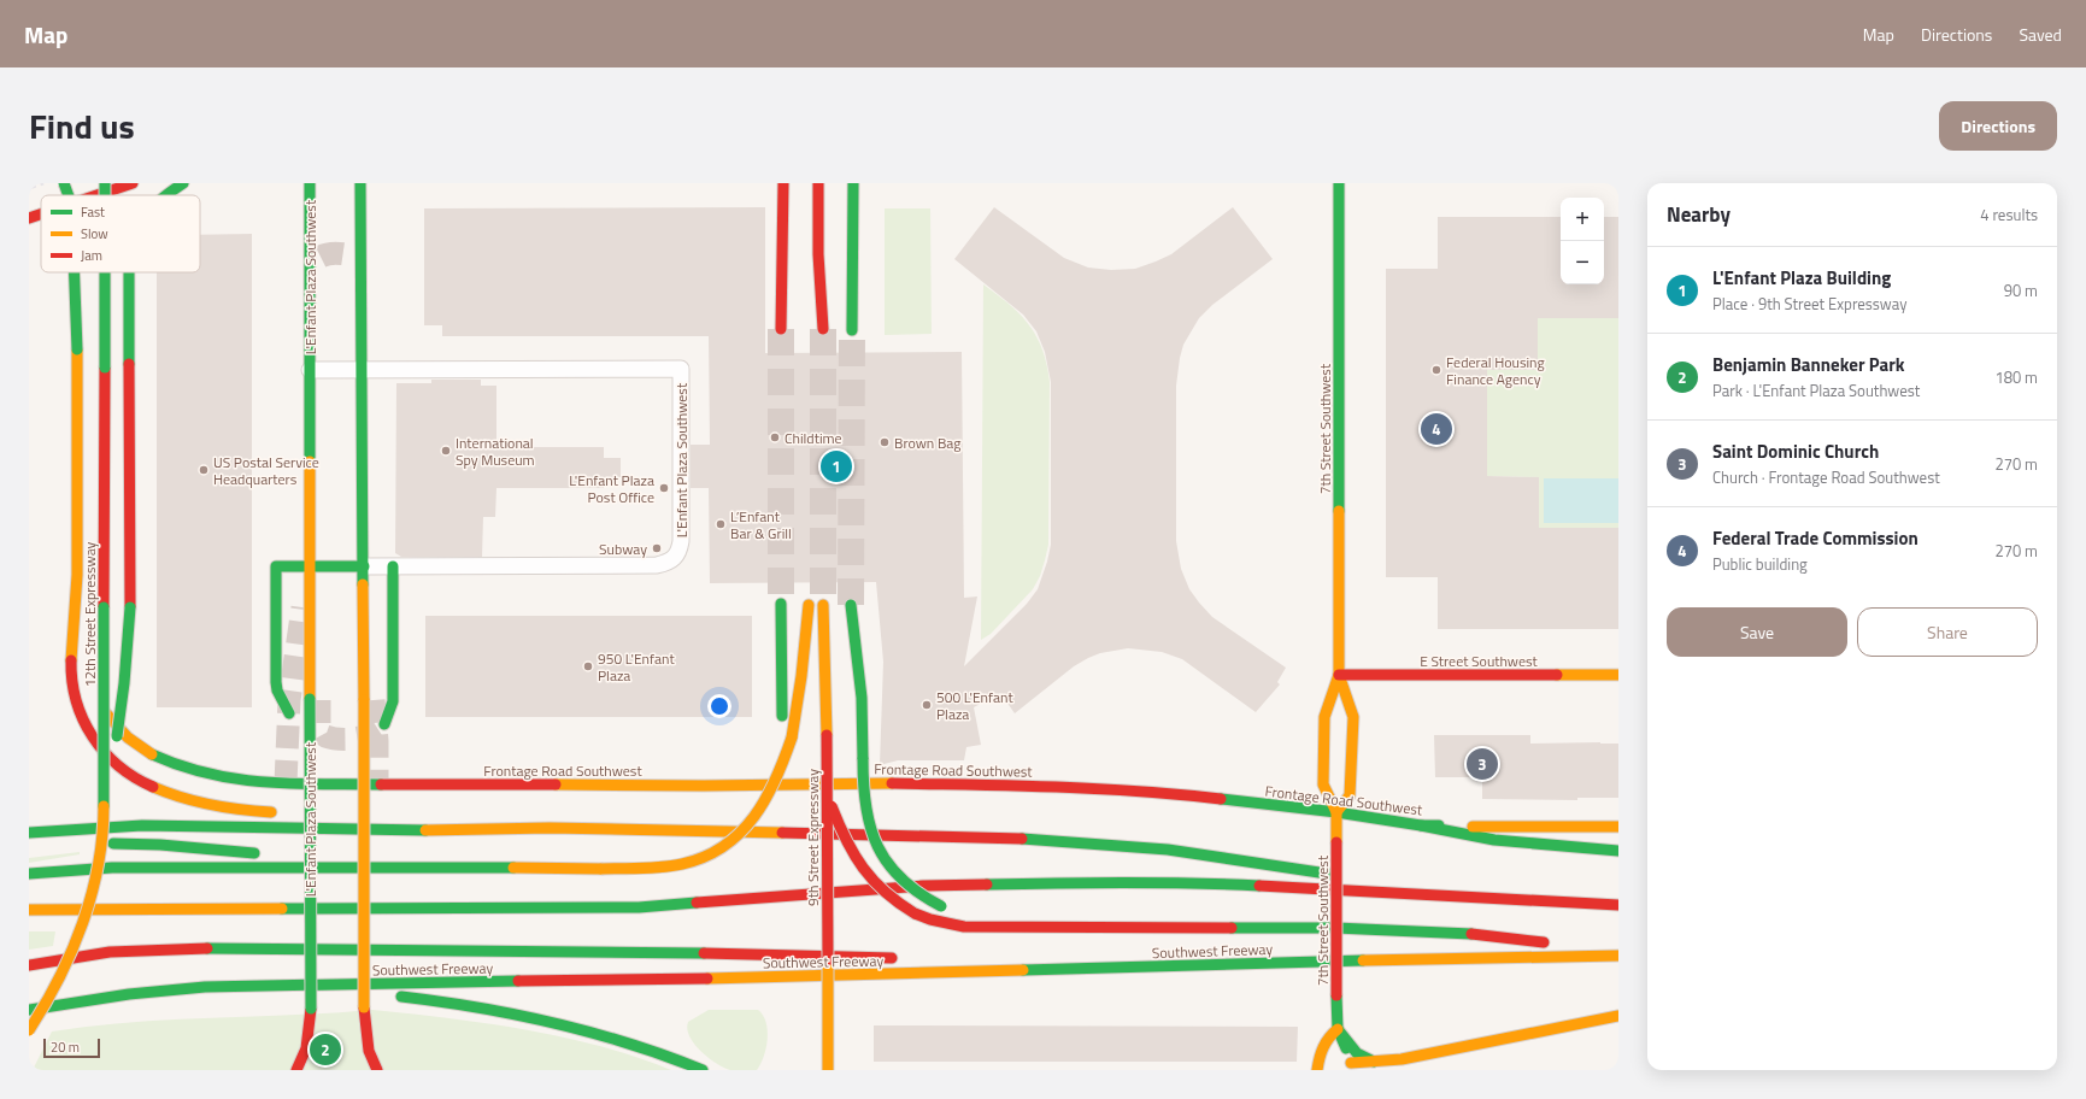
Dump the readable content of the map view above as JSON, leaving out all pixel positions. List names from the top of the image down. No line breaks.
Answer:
{"streets":{"main road":["L'Enfant Plaza Southwest","7th Street Southwest","12th Street Expressway","E Street Southwest","Frontage Road Southwest","9th Street Expressway","Southwest Freeway"]},"crossings":[["7th Street Southwest","E Street Southwest"],["7th Street Southwest","Frontage Road Southwest"]],"places":["Federal Housing Finance Agency","Childtime","Brown Bag","International Spy Museum","US Postal Service Headquarters","L'Enfant Plaza Post Office","L’Enfant Bar & Grill","Subway","950 L'Enfant Plaza","500 L'Enfant Plaza"],"legend":["Fast","Slow","Jam"],"scale_bar":"20 m","page":{"header":"Map","nav":["Map","Directions","Saved"],"title":"Find us","buttons":["Directions",["Save","Share"]],"heading":["Nearby","4 results"],"map_buttons":["+","−"],"list":[{"mark":"1","name":"L'Enfant Plaza Building","note":"Place · 9th Street Expressway","value":"90 m"},{"mark":"2","name":"Benjamin Banneker Park","note":"Park · L'Enfant Plaza Southwest","value":"180 m"},{"mark":"3","name":"Saint Dominic Church","note":"Church · Frontage Road Southwest","value":"270 m"},{"mark":"4","name":"Federal Trade Commission","note":"Public building","value":"270 m"}],"pins":["4","1","3","2"],"scale":"20 m"}}
